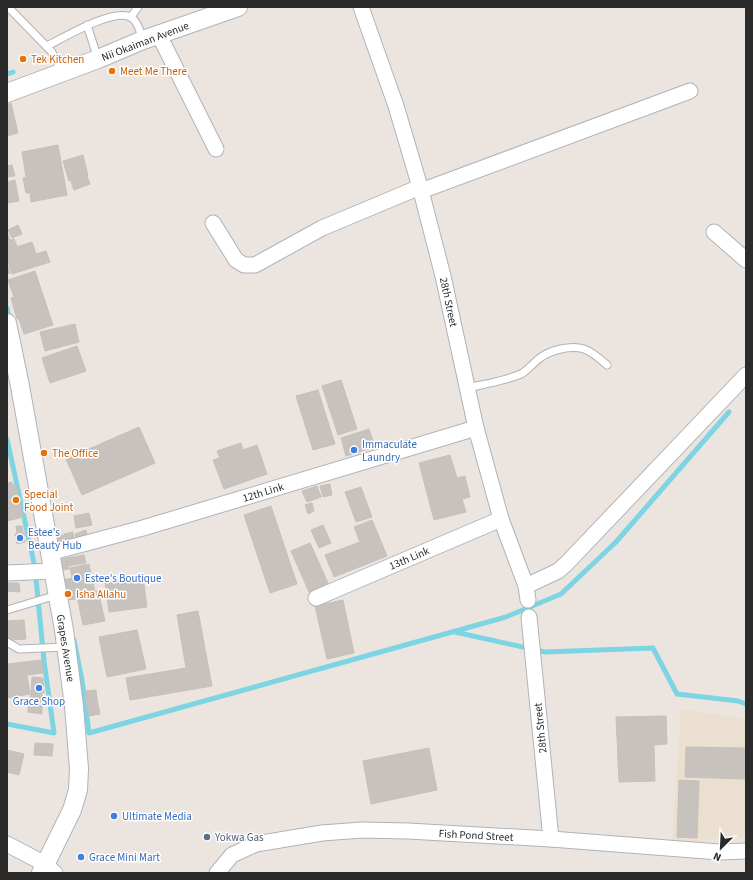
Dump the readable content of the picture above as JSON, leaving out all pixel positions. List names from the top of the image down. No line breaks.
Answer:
{"streets":{"street":["Nii Okaiman Avenue","28th Street","12th Link","13th Link","Grapes Avenue","Fish Pond Street"]},"crossings":[["28th Street","12th Link"],["28th Street","13th Link"],["28th Street","Fish Pond Street"],["12th Link","Grapes Avenue"]],"places":["Tek Kitchen","Meet Me There","Immaculate Laundry","The Office","Special Food Joint","Estee's Beauty Hub","Estee's Boutique","Isha Allahu","Grace Shop","Ultimate Media","Yokwa Gas","Grace Mini Mart"],"north":"bottom left"}
